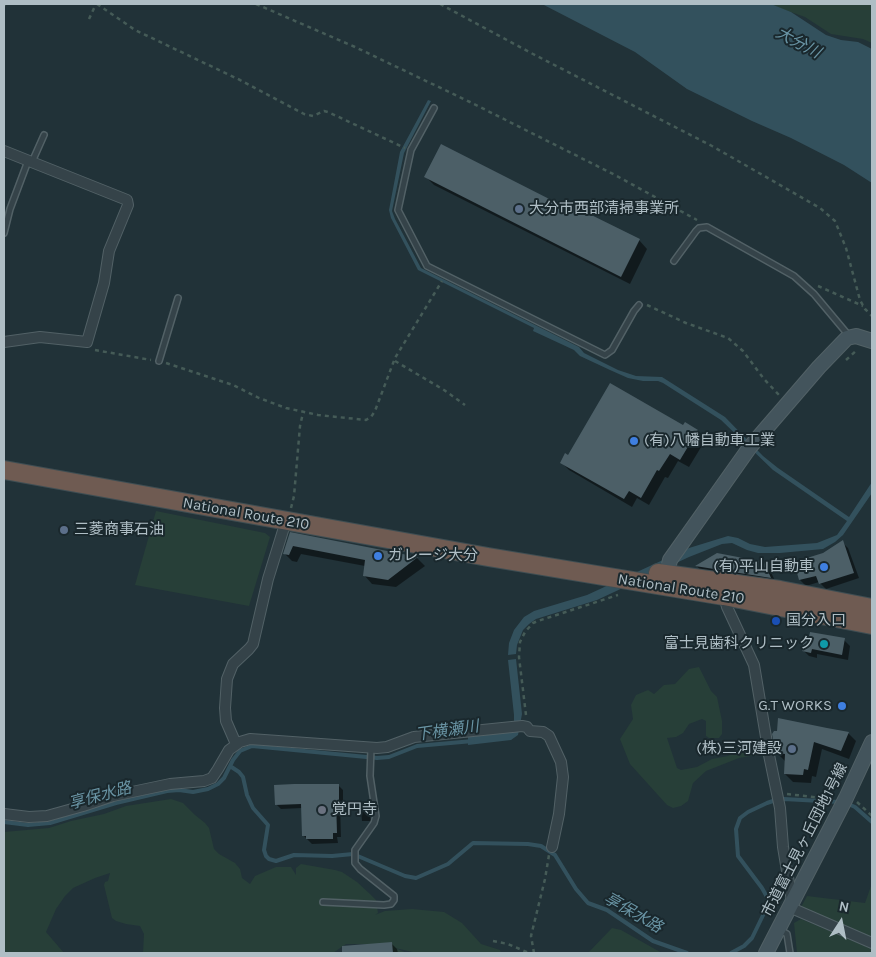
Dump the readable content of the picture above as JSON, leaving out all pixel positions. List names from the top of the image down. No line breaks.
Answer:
{"streets":{"highway":["National Route 210"],"street":["市道富士見ヶ丘団地1号線"]},"water":["大分川","下横瀬川","享保水路"],"places":["大分市西部清掃事業所","(有)八幡自動車工業","三菱商事石油","ガレージ大分","(有)平山自動車","国分入口","富士見歯科クリニック","G.T WORKS","(株)三河建設","覚円寺"],"north":"top"}
